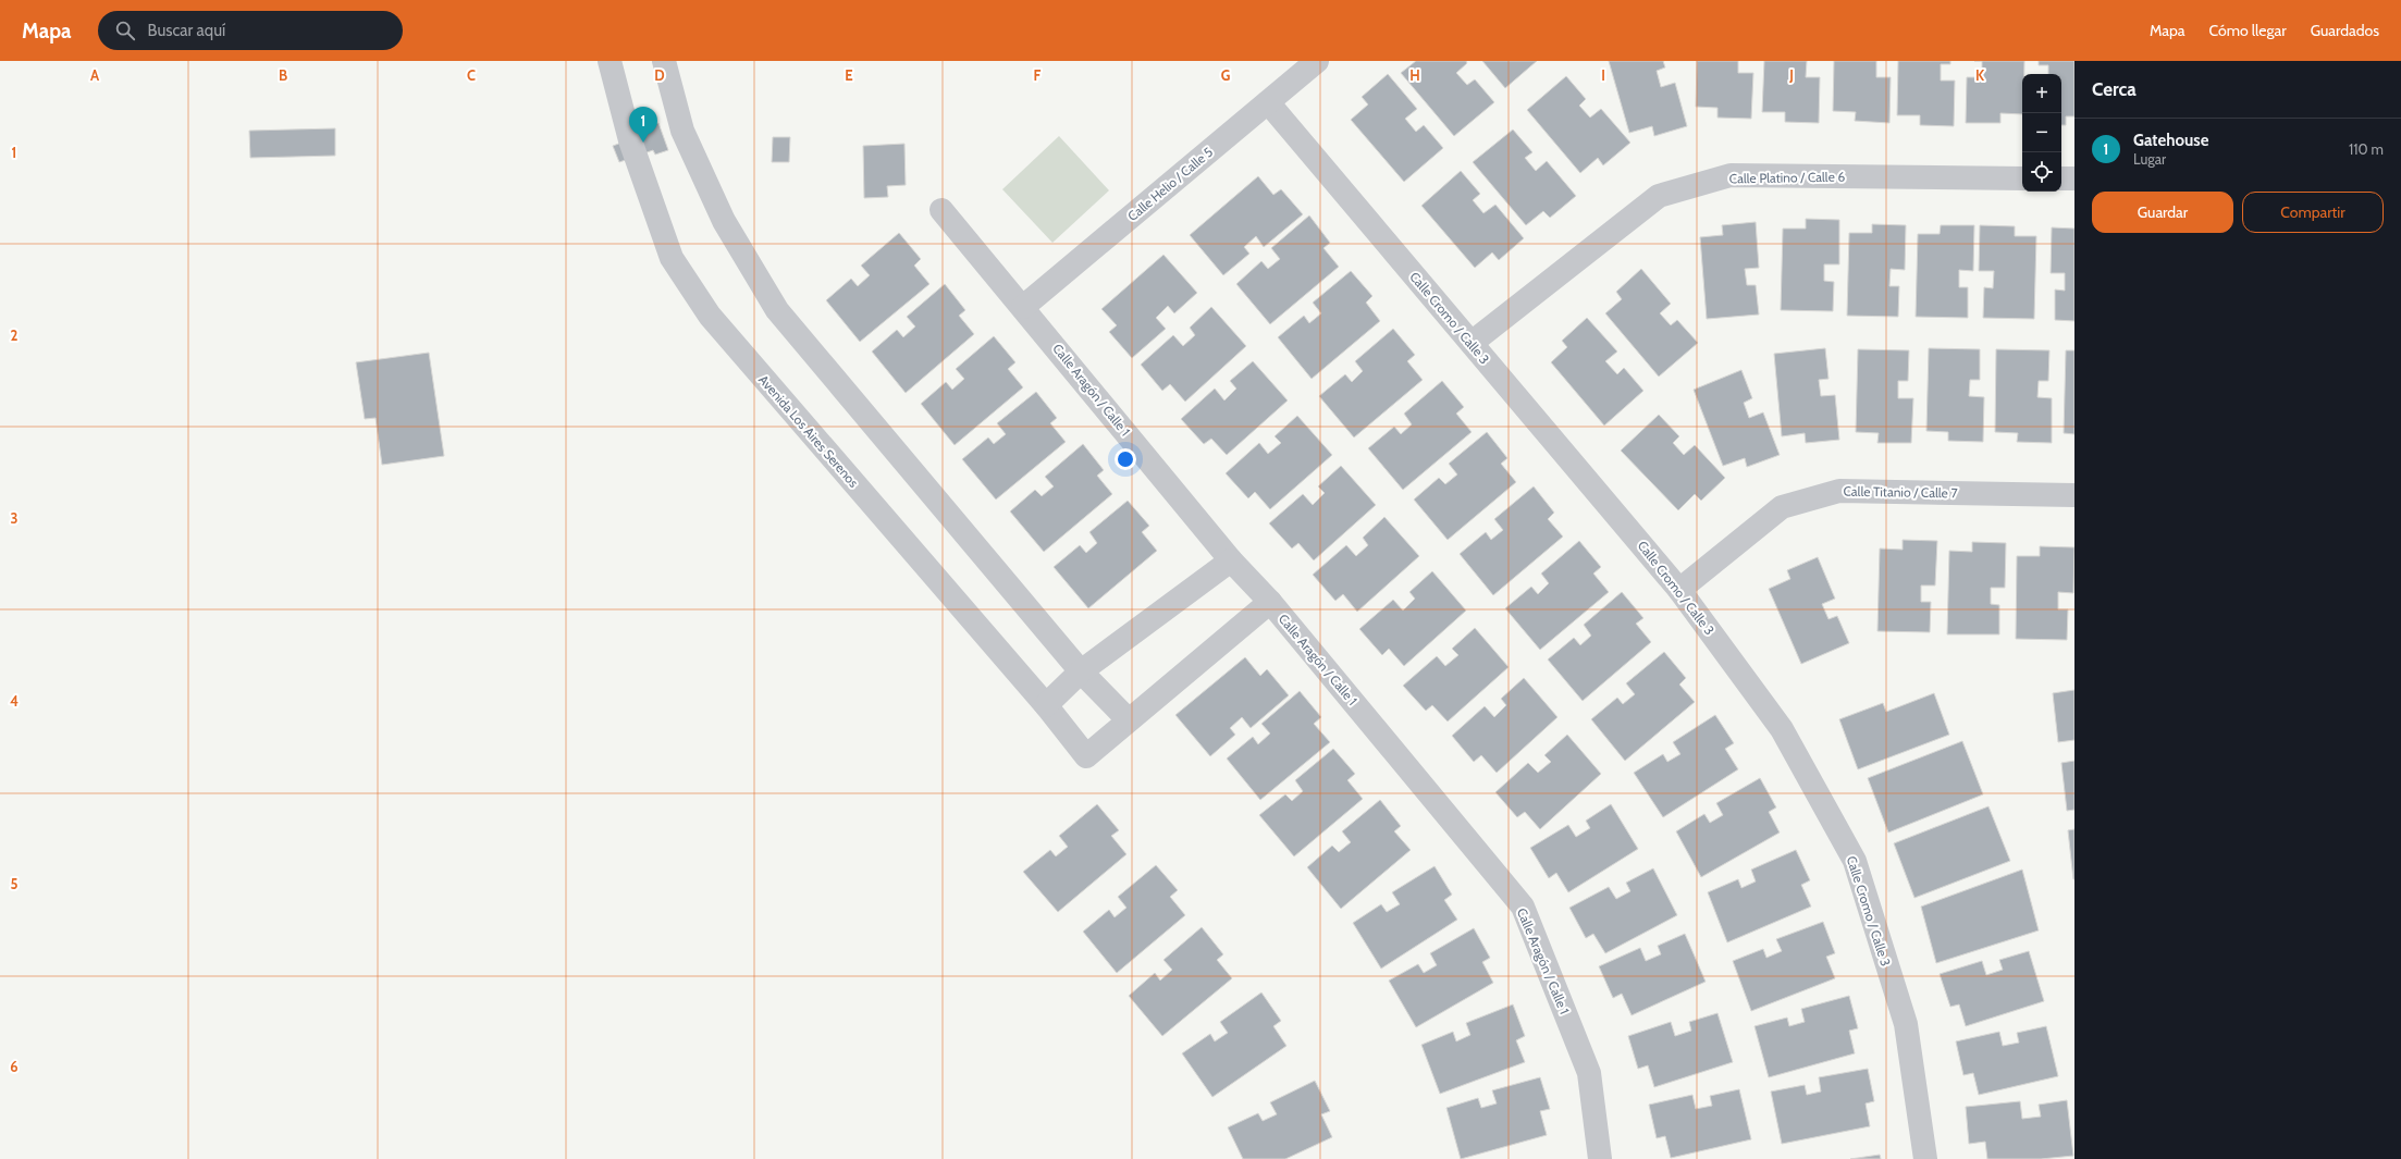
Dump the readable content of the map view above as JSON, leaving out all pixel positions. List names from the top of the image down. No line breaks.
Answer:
{"streets":{"street":["Calle Platino / Calle 6","Calle Helio / Calle 5","Calle Cromo / Calle 3","Calle Aragón / Calle 1","Avenida Los Aires Serenos","Calle Titanio / Calle 7"]},"crossings":[["Calle Platino / Calle 6","Calle Cromo / Calle 3"],["Calle Helio / Calle 5","Calle Cromo / Calle 3"],["Calle Helio / Calle 5","Calle Aragón / Calle 1"],["Calle Cromo / Calle 3","Calle Titanio / Calle 7"]],"page":{"header":"Mapa","search":"Buscar aquí","nav":["Mapa","Cómo llegar","Guardados"],"heading":"Cerca","map_buttons":["+","−"],"pins":"1","list":[{"mark":"1","name":"Gatehouse","note":"Lugar","value":"110 m"}],"buttons":["Guardar","Compartir"]},"grid":{"columns":["A","B","C","D","E","F","G","H","I","J","K"],"rows":["1","2","3","4","5","6"]}}
